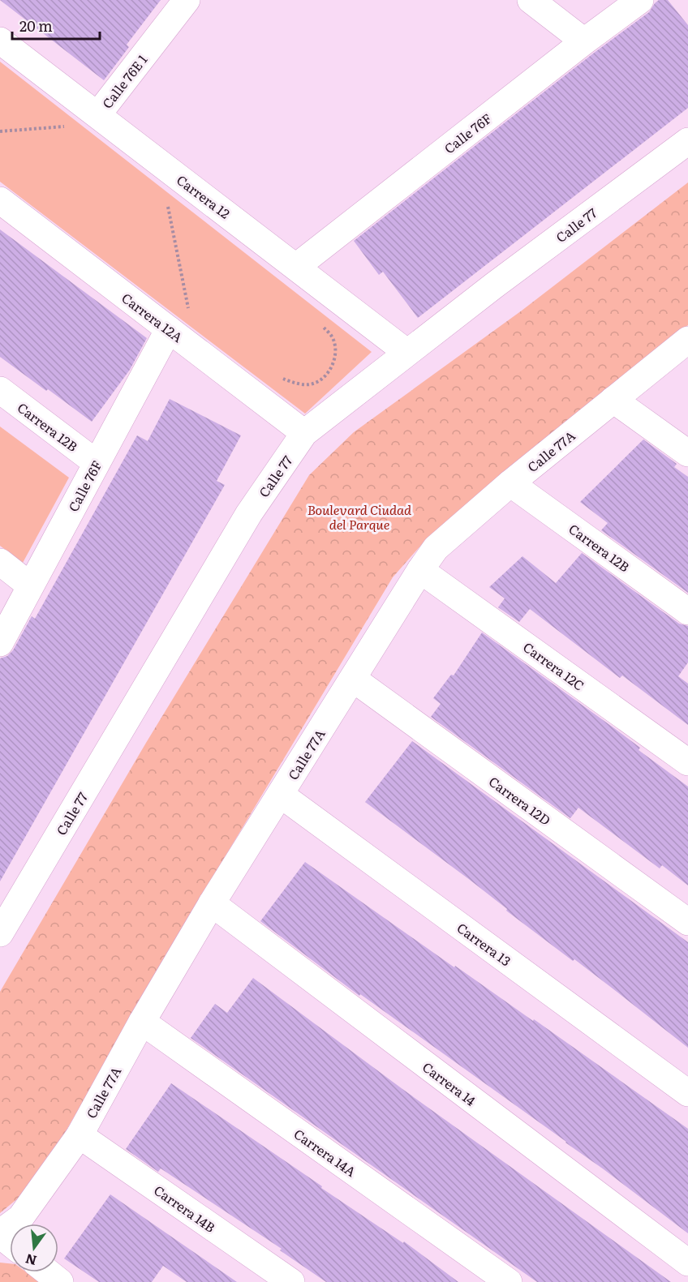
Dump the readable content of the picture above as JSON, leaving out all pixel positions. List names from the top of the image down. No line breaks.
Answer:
{"streets":{"street":["Calle 76E 1","Calle 76F","Carrera 12","Calle 77","Carrera 12A","Carrera 12B","Calle 77A","Carrera 12C","Carrera 12D","Carrera 13","Carrera 14","Carrera 14A","Carrera 14B"]},"crossings":[["Calle 76E 1","Carrera 12"],["Calle 76F","Carrera 12"],["Calle 76F","Carrera 12A"],["Calle 76F","Carrera 12B"],["Carrera 12","Calle 77"],["Calle 77","Carrera 12A"],["Carrera 12B","Calle 77A"],["Calle 77A","Carrera 12C"],["Calle 77A","Carrera 12D"],["Calle 77A","Carrera 13"],["Calle 77A","Carrera 14"],["Calle 77A","Carrera 14A"],["Calle 77A","Carrera 14B"]],"parks":["Boulevard Ciudad del Parque"],"scale_bar":"20 m","north":"bottom"}
